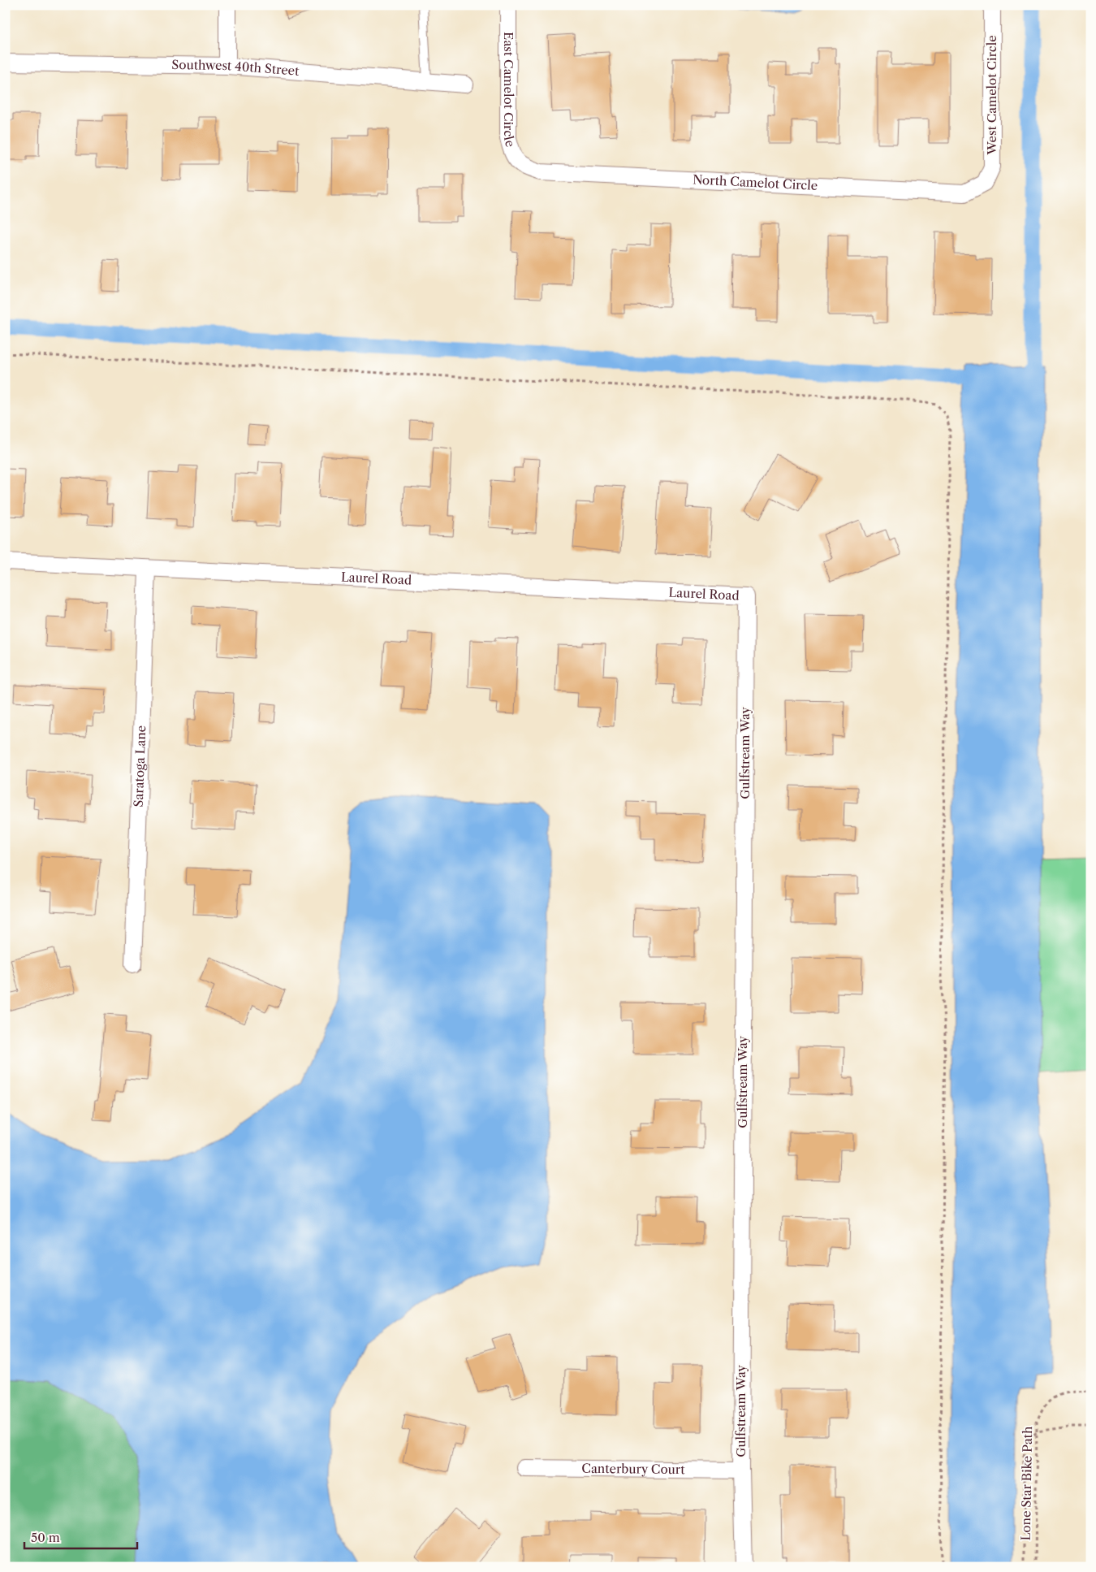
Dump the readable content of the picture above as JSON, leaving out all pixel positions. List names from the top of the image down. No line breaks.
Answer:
{"streets":{"street":["Southwest 40th Street","East Camelot Circle","West Camelot Circle","North Camelot Circle","Laurel Road","Gulfstream Way","Saratoga Lane","Canterbury Court"],"path":["Lone Star Bike Path"]},"crossings":[["East Camelot Circle","North Camelot Circle"],["West Camelot Circle","North Camelot Circle"],["Laurel Road","Gulfstream Way"],["Laurel Road","Saratoga Lane"],["Gulfstream Way","Canterbury Court"]],"scale_bar":"50 m"}
